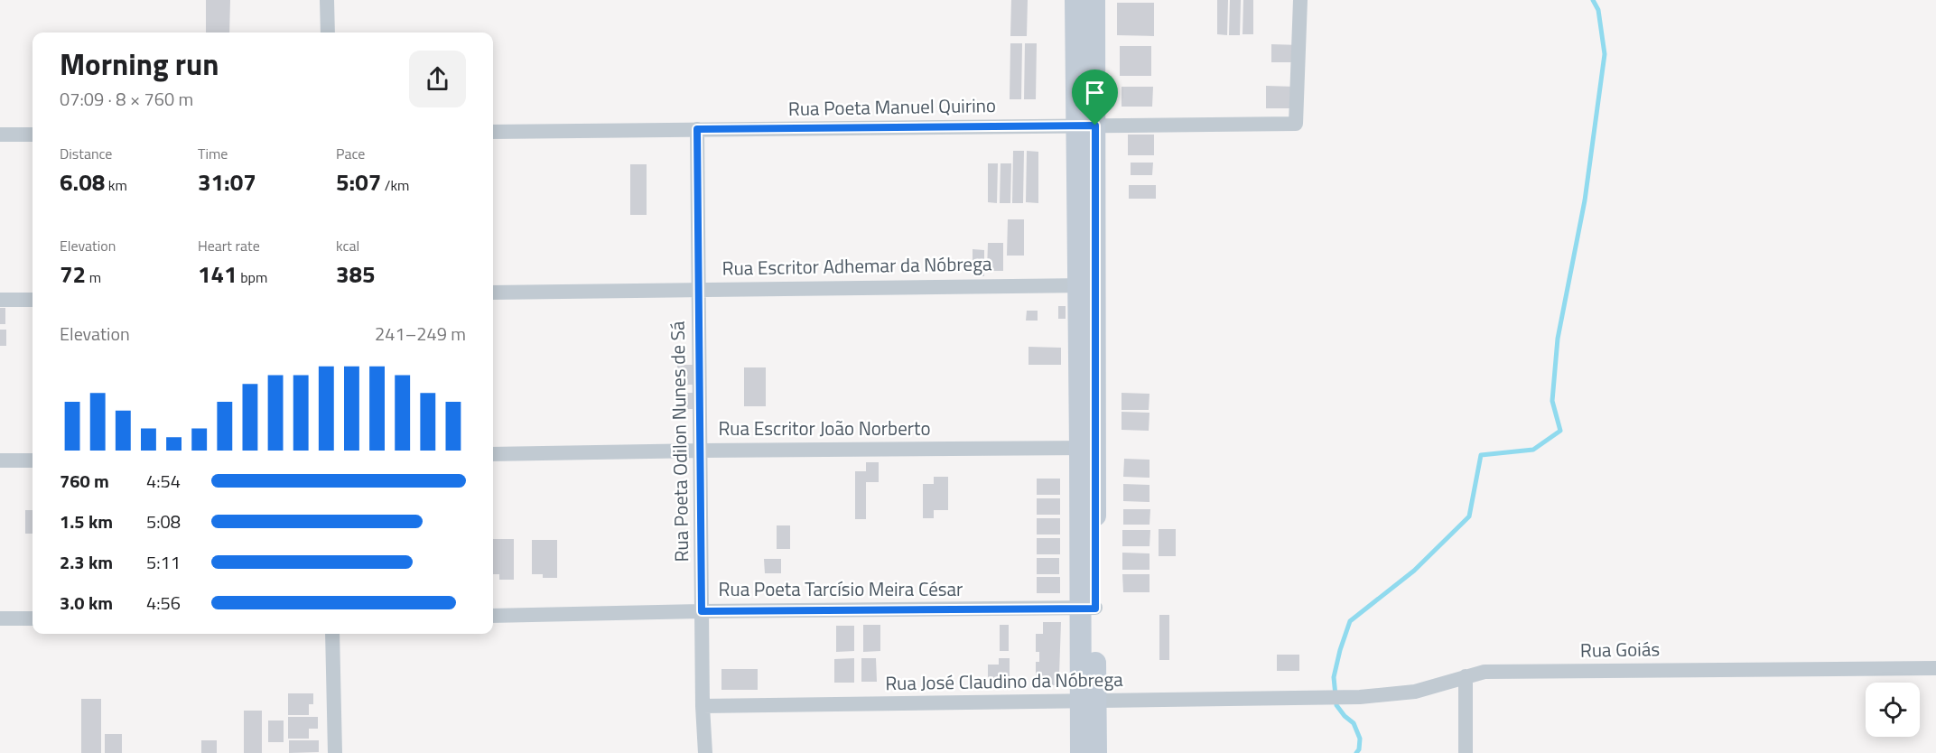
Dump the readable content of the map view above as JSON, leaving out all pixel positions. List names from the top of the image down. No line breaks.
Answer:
{"streets":{"street":["Rua Poeta Manuel Quirino","Rua Escritor Adhemar da Nóbrega","Rua Escritor João Norberto","Rua Poeta Odilon Nunes de Sá","Rua Poeta Tarcísio Meira César","Rua Goiás","Rua José Claudino da Nóbrega"]},"crossings":[["Rua Poeta Manuel Quirino","Rua Poeta Odilon Nunes de Sá"],["Rua Escritor Adhemar da Nóbrega","Rua Poeta Odilon Nunes de Sá"],["Rua Escritor João Norberto","Rua Poeta Odilon Nunes de Sá"],["Rua Poeta Odilon Nunes de Sá","Rua Poeta Tarcísio Meira César"],["Rua Poeta Odilon Nunes de Sá","Rua José Claudino da Nóbrega"],["Rua Goiás","Rua José Claudino da Nóbrega"]],"page":{"heading":["Morning run","07:09 · 8 × 760 m"],"stats":[["Distance","6.08 km"],["Time","31:07"],["Pace","5:07 /km"],["Elevation","72 m"],["Heart rate","141 bpm"],["kcal","385"]],"chart":["Elevation","241–249 m"],"list":[{"name":"760 m","note":"4:54"},{"name":"1.5 km","note":"5:08"},{"name":"2.3 km","note":"5:11"},{"name":"3.0 km","note":"4:56"}]}}
